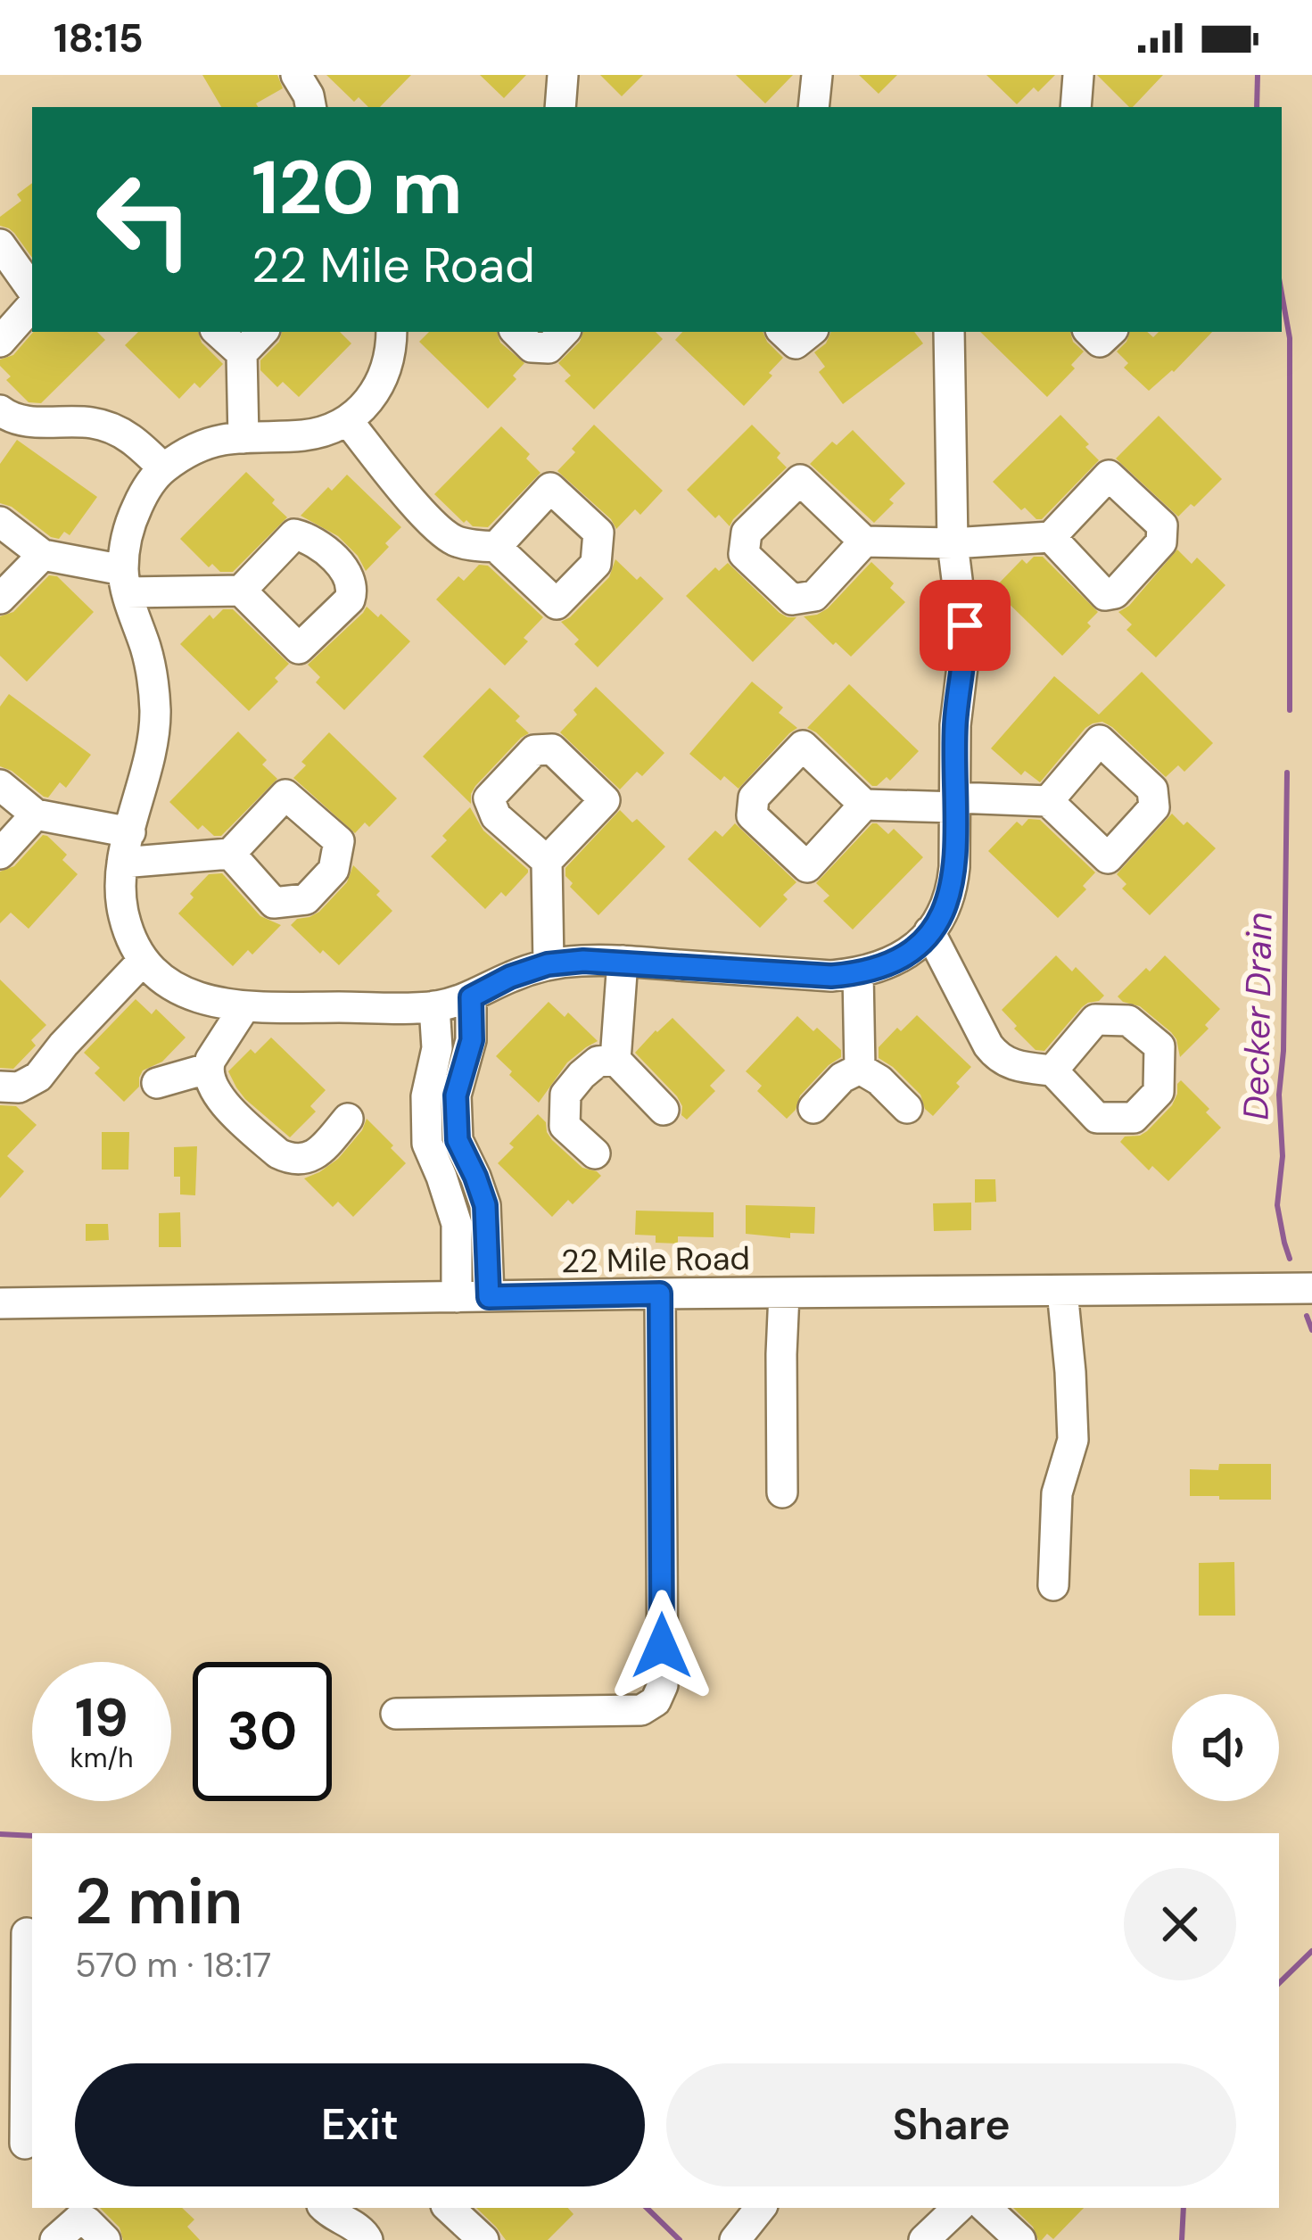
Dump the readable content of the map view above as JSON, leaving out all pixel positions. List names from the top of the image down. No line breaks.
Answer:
{"streets":{"street":["22 Mile Road"]},"water":["Decker Drain"],"page":{"status":"18:15","turn":["120 m","22 Mile Road"],"speed":"19 km/h","limit":"30","heading":["2 min","570 m · 18:17"],"buttons":["Exit","Share"]}}
